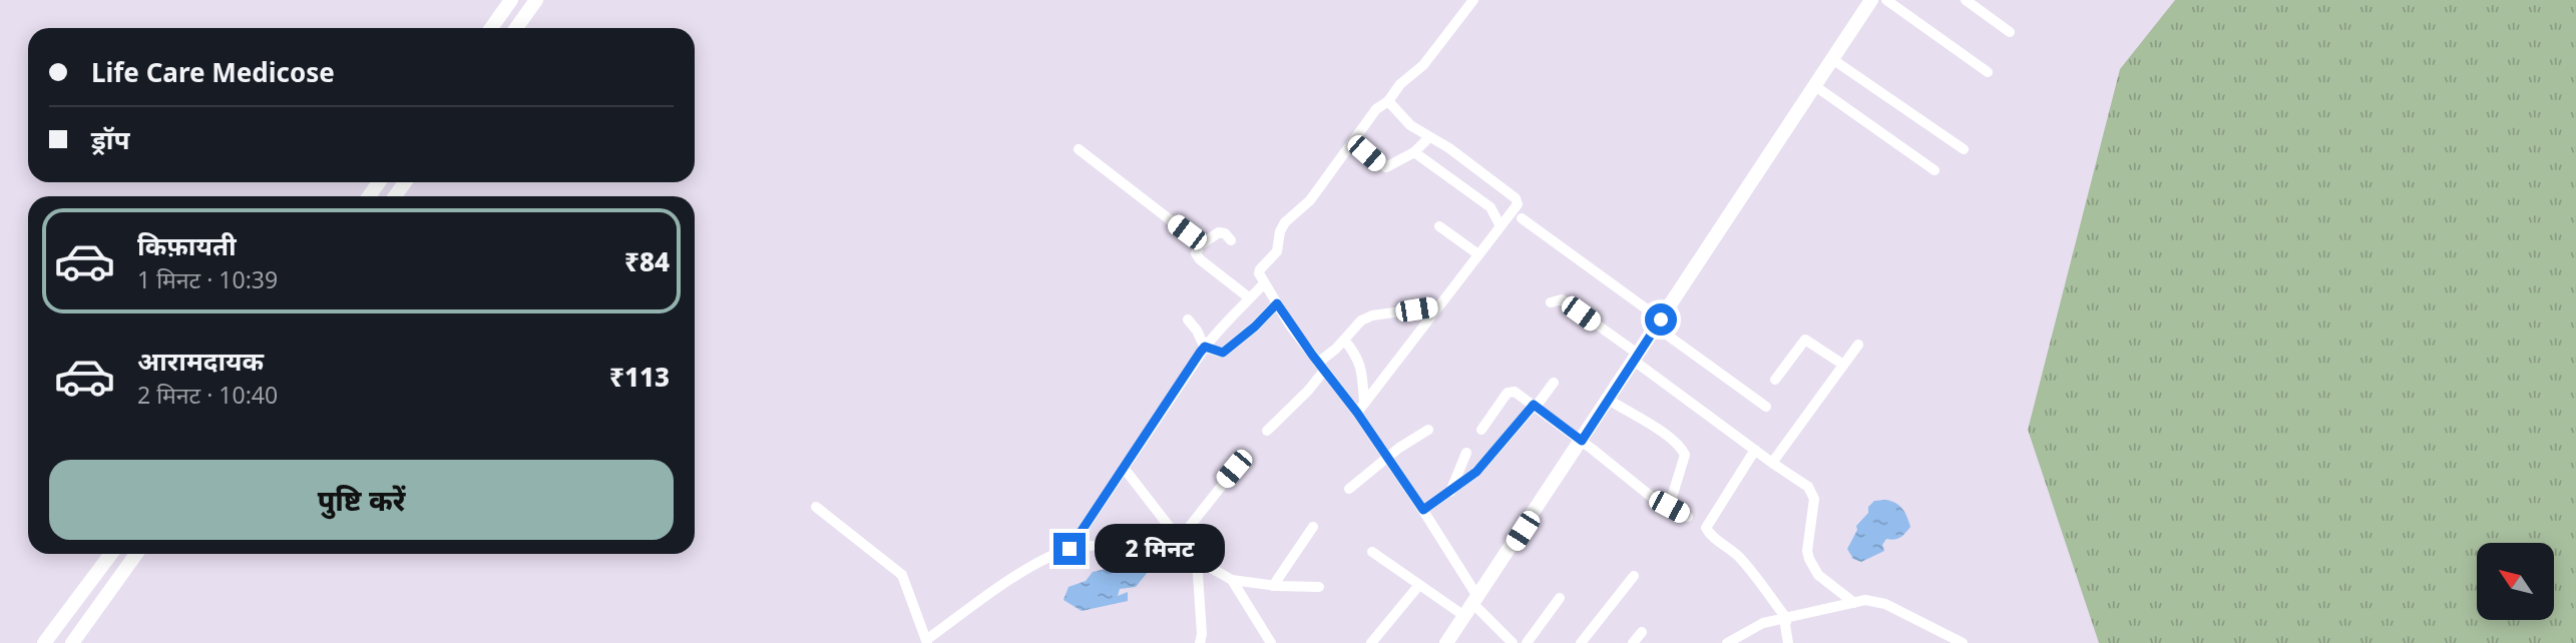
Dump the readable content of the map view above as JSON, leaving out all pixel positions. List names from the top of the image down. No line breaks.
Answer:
{"north":"top left","page":{"banner":["Life Care Medicose","ड्रॉप"],"list":[{"name":"किफ़ायती","note":"1 मिनट · 10:39","value":"₹84"},{"name":"आरामदायक","note":"2 मिनट · 10:40","value":"₹113"}],"buttons":"पुष्टि करें","bubble":"2 मिनट"}}
